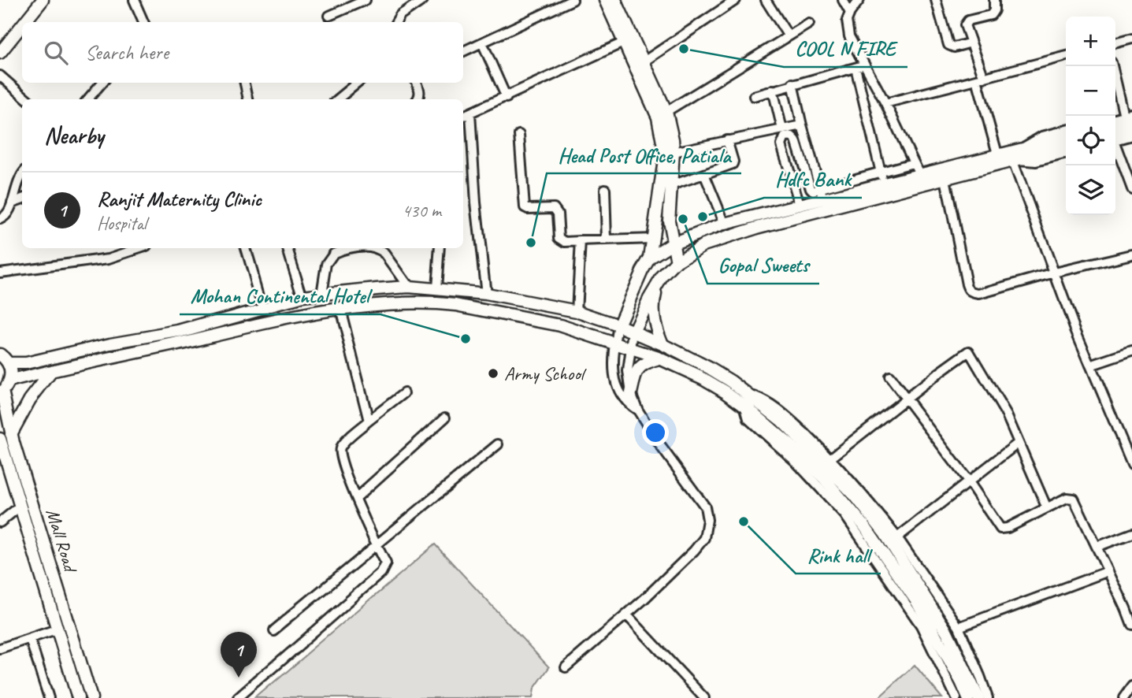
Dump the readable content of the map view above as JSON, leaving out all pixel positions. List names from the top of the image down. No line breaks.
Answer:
{"streets":{"main road":["Mall Road"]},"places":["COOL N FIRE","Hdfc Bank","Gopal Sweets","Head Post Office, Patiala","Mohan Continental Hotel","Army School","Rink hall"],"page":{"map_buttons":["+","−"],"search":"Search here","heading":"Nearby","list":[{"mark":"1","name":"Ranjit Maternity Clinic","note":"Hospital","value":"430 m"}],"pins":"1"}}
